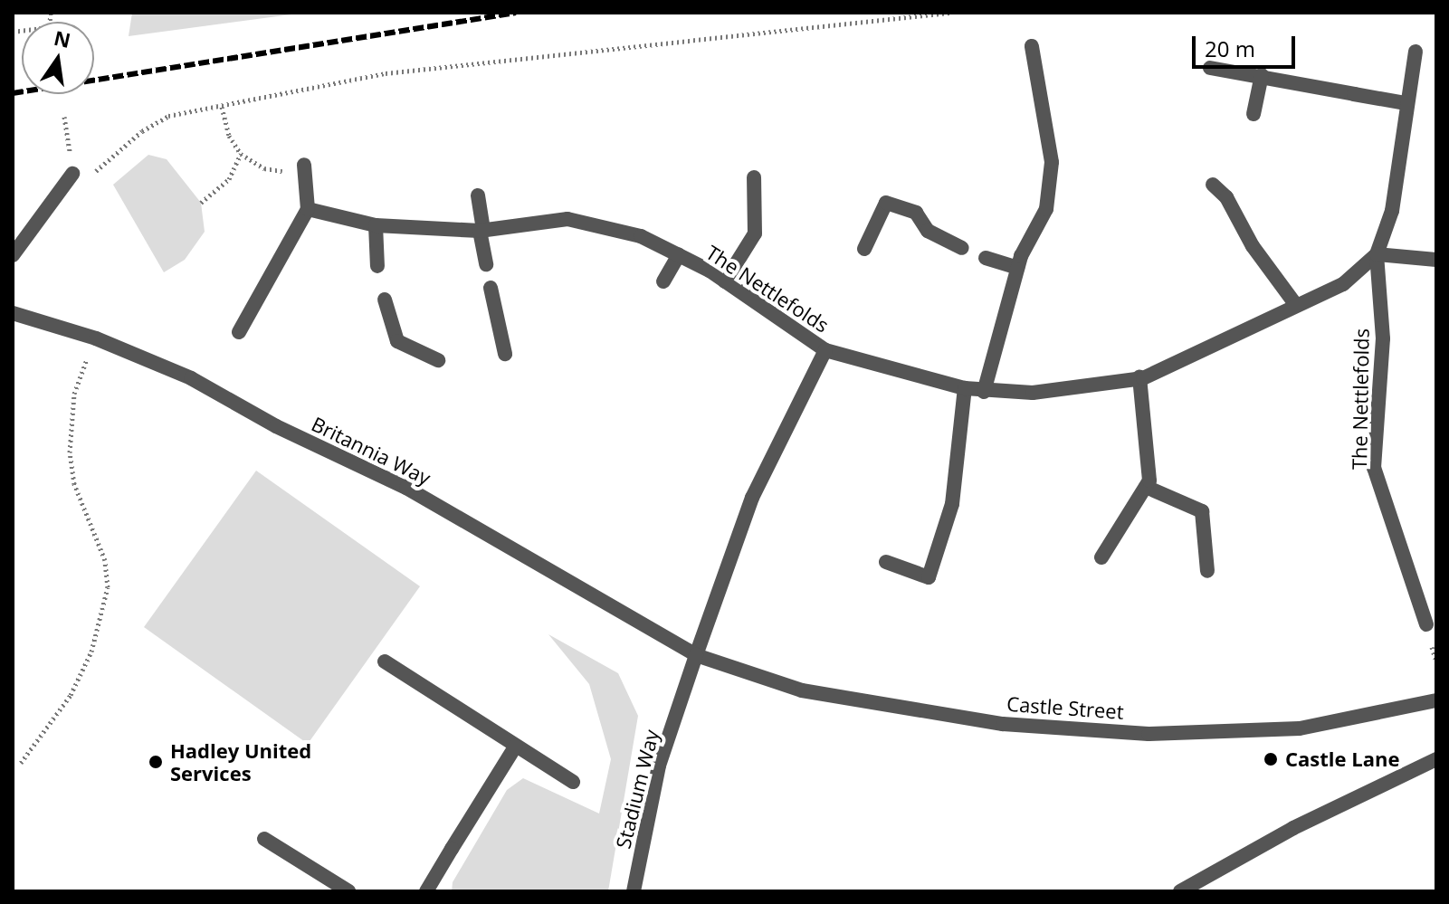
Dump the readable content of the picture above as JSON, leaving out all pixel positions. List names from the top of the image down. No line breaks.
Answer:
{"streets":{"street":["The Nettlefolds","Britannia Way","Castle Street","Stadium Way"]},"crossings":[["The Nettlefolds","Britannia Way"],["The Nettlefolds","Castle Street"],["The Nettlefolds","Stadium Way"],["Britannia Way","Castle Street"],["Britannia Way","Stadium Way"],["Castle Street","Stadium Way"]],"places":["Castle Lane","Hadley United Services"],"scale_bar":"20 m","north":"top"}
